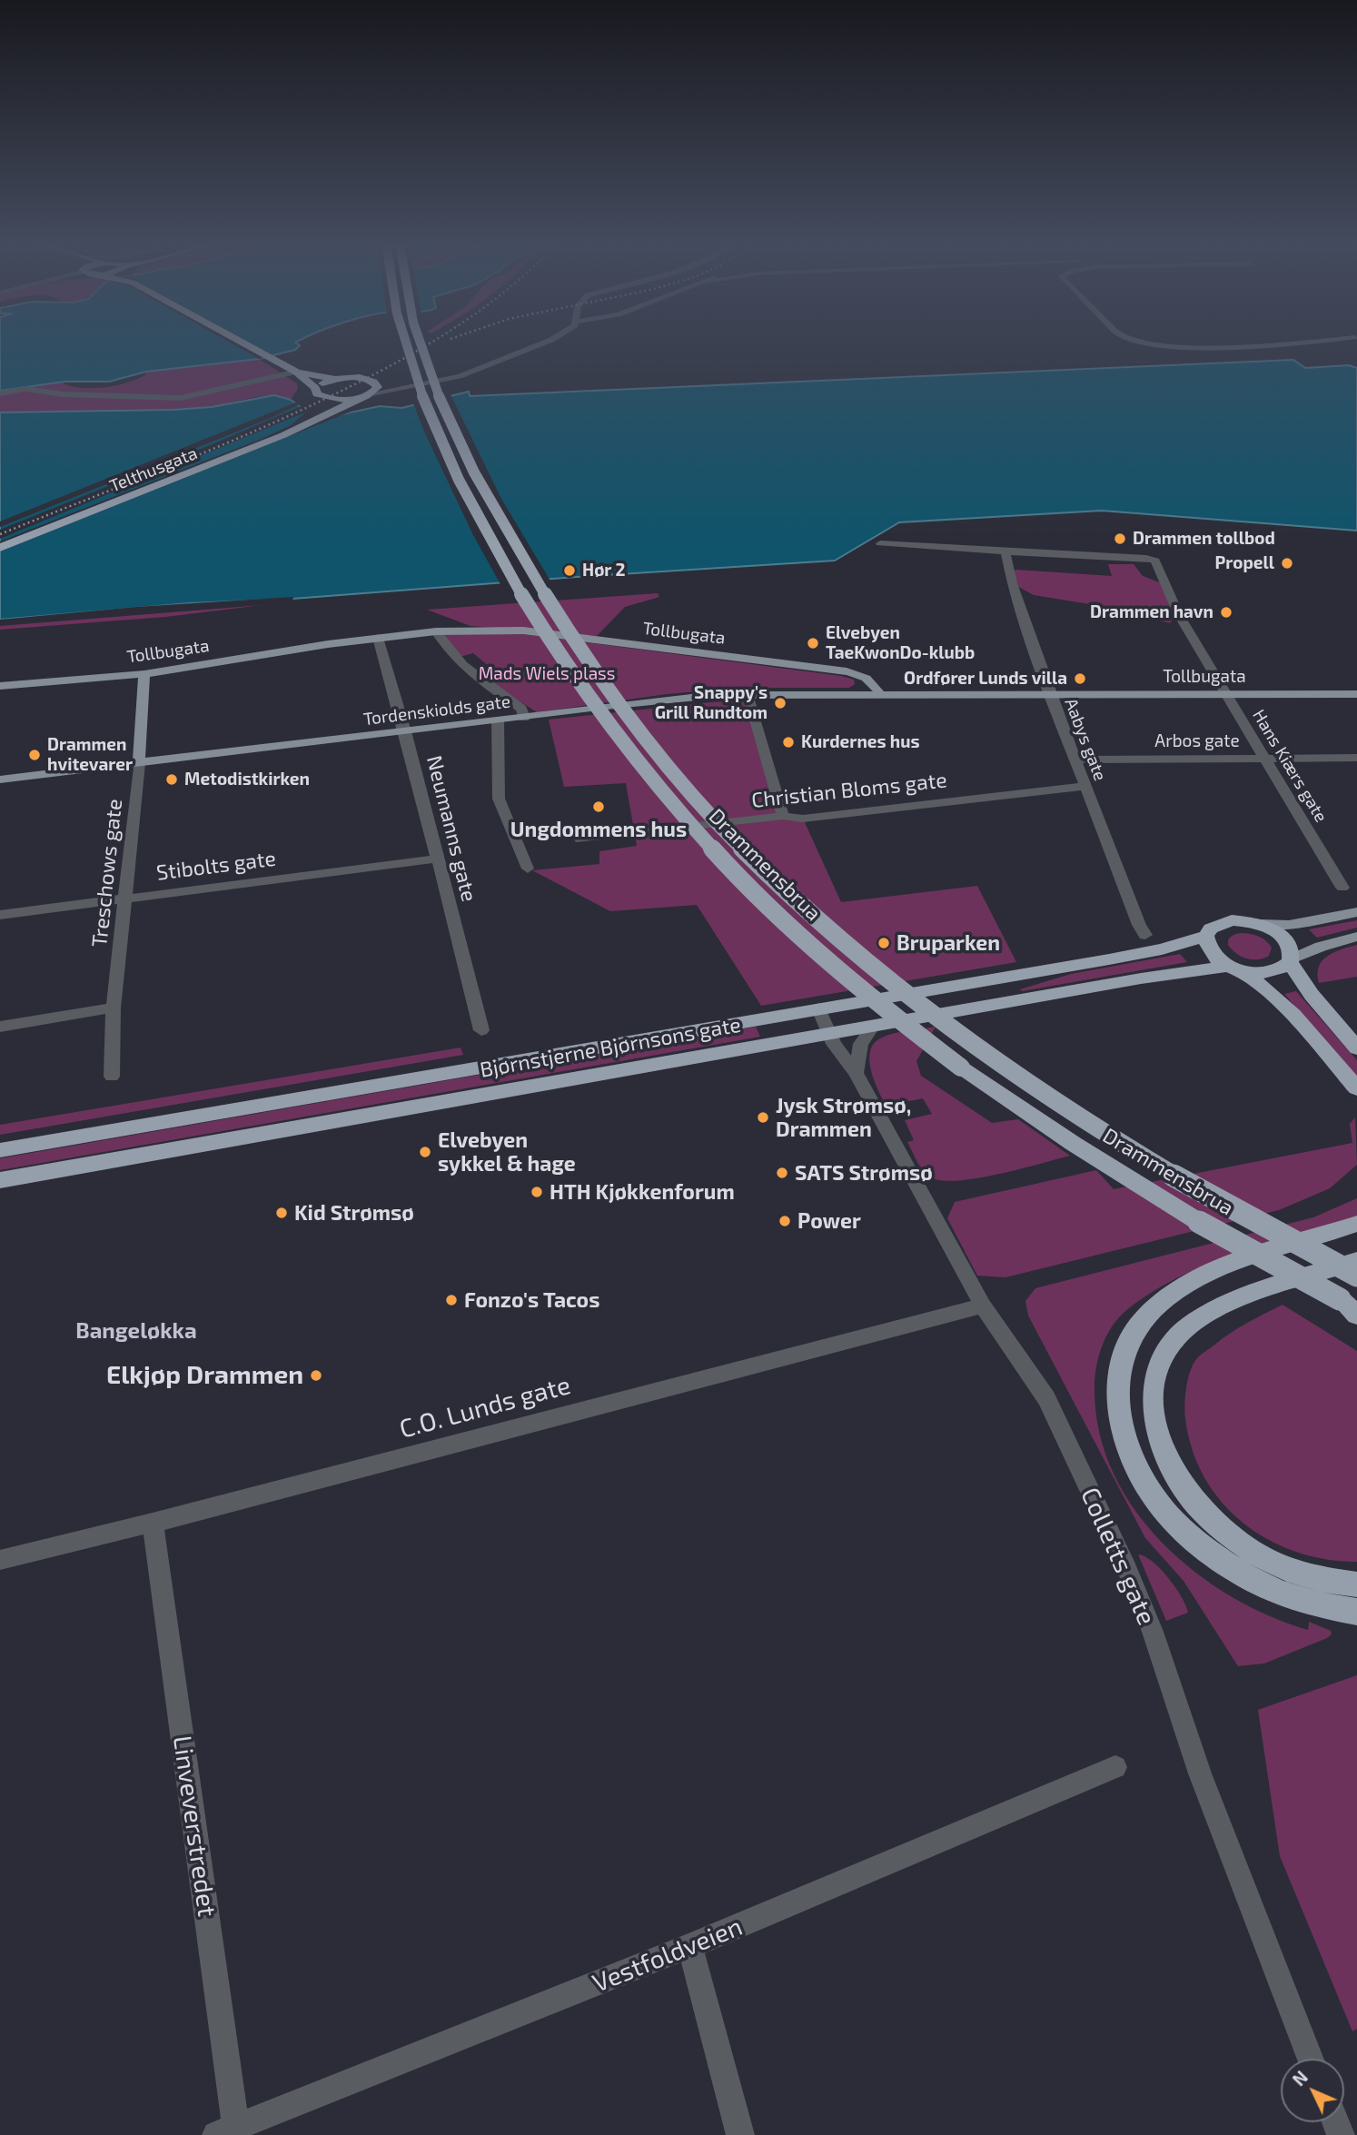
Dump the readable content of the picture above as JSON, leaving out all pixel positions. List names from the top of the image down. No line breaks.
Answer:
{"streets":{"highway":["Telthusgata","Drammensbrua","Bjørnstjerne Bjørnsons gate"],"main road":["Tollbugata","Tordenskiolds gate","Treschows gate"],"street":["Aabys gate","Arbos gate","Hans Kiærs gate","Christian Bloms gate","Neumanns gate","Stibolts gate","C.O. Lunds gate","Colletts gate","Linveverstredet","Vestfoldveien"]},"crossings":[["Tollbugata","Tordenskiolds gate"],["Tollbugata","Aabys gate"],["Tollbugata","Hans Kiærs gate"],["Tollbugata","Neumanns gate"],["Tollbugata","Treschows gate"],["Tordenskiolds gate","Neumanns gate"],["Tordenskiolds gate","Treschows gate"],["Aabys gate","Arbos gate"],["Aabys gate","Hans Kiærs gate"],["Aabys gate","Christian Bloms gate"],["Arbos gate","Hans Kiærs gate"],["Neumanns gate","Stibolts gate"],["Stibolts gate","Treschows gate"],["Bjørnstjerne Bjørnsons gate","Colletts gate"],["C.O. Lunds gate","Colletts gate"],["C.O. Lunds gate","Linveverstredet"],["Linveverstredet","Vestfoldveien"]],"districts":["Bangeløkka"],"parks":["Mads Wiels plass"],"places":["Drammen tollbod","Propell","Hør 2","Drammen havn","Elvebyen TaeKwonDo-klubb","Ordfører Lunds villa","Snappy's Grill Rundtom","Kurdernes hus","Drammen hvitevarer","Metodistkirken","Ungdommens hus","Bruparken","Jysk Strømsø, Drammen","Elvebyen sykkel & hage","SATS Strømsø","HTH Kjøkkenforum","Kid Strømsø","Power","Fonzo's Tacos","Elkjøp Drammen"],"north":"top left"}
